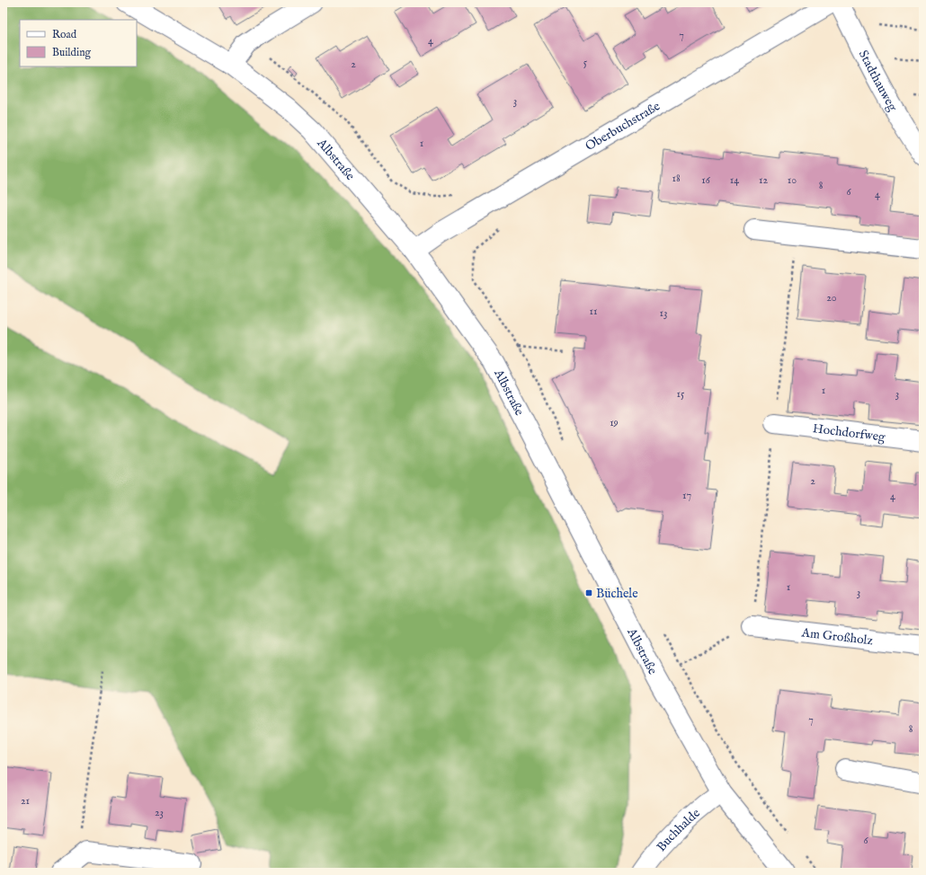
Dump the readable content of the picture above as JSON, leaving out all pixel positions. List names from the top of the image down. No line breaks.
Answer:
{"streets":{"street":["Stadthauweg","Oberbuchstraße","Albstraße","Hochdorfweg","Am Großholz","Buchhalde"]},"crossings":[["Oberbuchstraße","Albstraße"],["Albstraße","Buchhalde"]],"places":{"transit":["Büchele"]},"house_numbers":["7","4","5","2","3","1","18","16","14","12","10","8","6","4","20","11","13","1","15","3","19","2","17","4","1","3","7","8","21","23","6"],"legend":["Road","Building"]}
